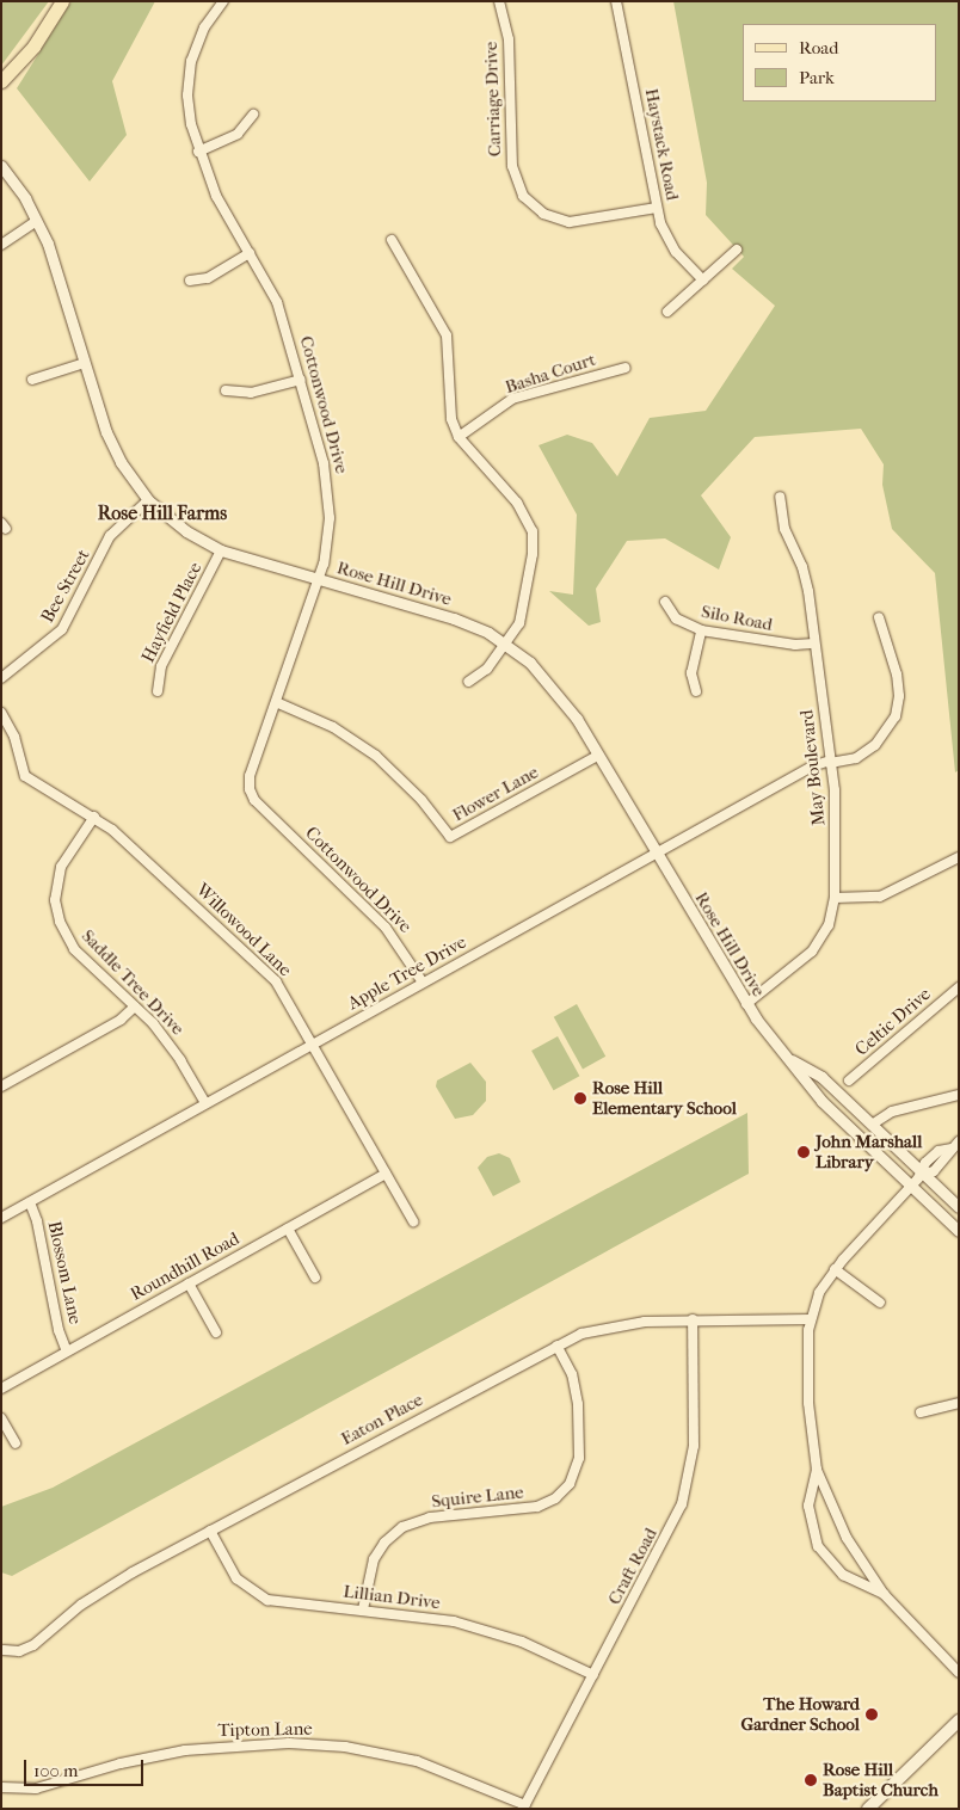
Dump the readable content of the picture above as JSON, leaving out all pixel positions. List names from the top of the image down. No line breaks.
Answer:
{"streets":{"street":["Carriage Drive","Haystack Road","Basha Court","Cottonwood Drive","Rose Hill Drive","Bee Street","Hayfield Place","Silo Road","May Boulevard","Flower Lane","Willowood Lane","Apple Tree Drive","Saddle Tree Drive","Celtic Drive","Roundhill Road","Blossom Lane","Eaton Place","Squire Lane","Craft Road","Lillian Drive","Tipton Lane"]},"crossings":[["Carriage Drive","Haystack Road"],["Cottonwood Drive","Rose Hill Drive"],["Cottonwood Drive","Flower Lane"],["Cottonwood Drive","Apple Tree Drive"],["Rose Hill Drive","Bee Street"],["Rose Hill Drive","Hayfield Place"],["Rose Hill Drive","May Boulevard"],["Rose Hill Drive","Flower Lane"],["Rose Hill Drive","Apple Tree Drive"],["Silo Road","May Boulevard"],["May Boulevard","Apple Tree Drive"],["Willowood Lane","Apple Tree Drive"],["Willowood Lane","Saddle Tree Drive"],["Willowood Lane","Roundhill Road"],["Apple Tree Drive","Saddle Tree Drive"],["Apple Tree Drive","Blossom Lane"],["Roundhill Road","Blossom Lane"],["Eaton Place","Squire Lane"],["Eaton Place","Craft Road"],["Eaton Place","Lillian Drive"],["Squire Lane","Lillian Drive"],["Craft Road","Lillian Drive"],["Craft Road","Tipton Lane"]],"districts":["Rose Hill Farms"],"places":["Rose Hill Elementary School","John Marshall Library","The Howard Gardner School","Rose Hill Baptist Church"],"legend":["Road","Park"],"scale_bar":"100 m"}
